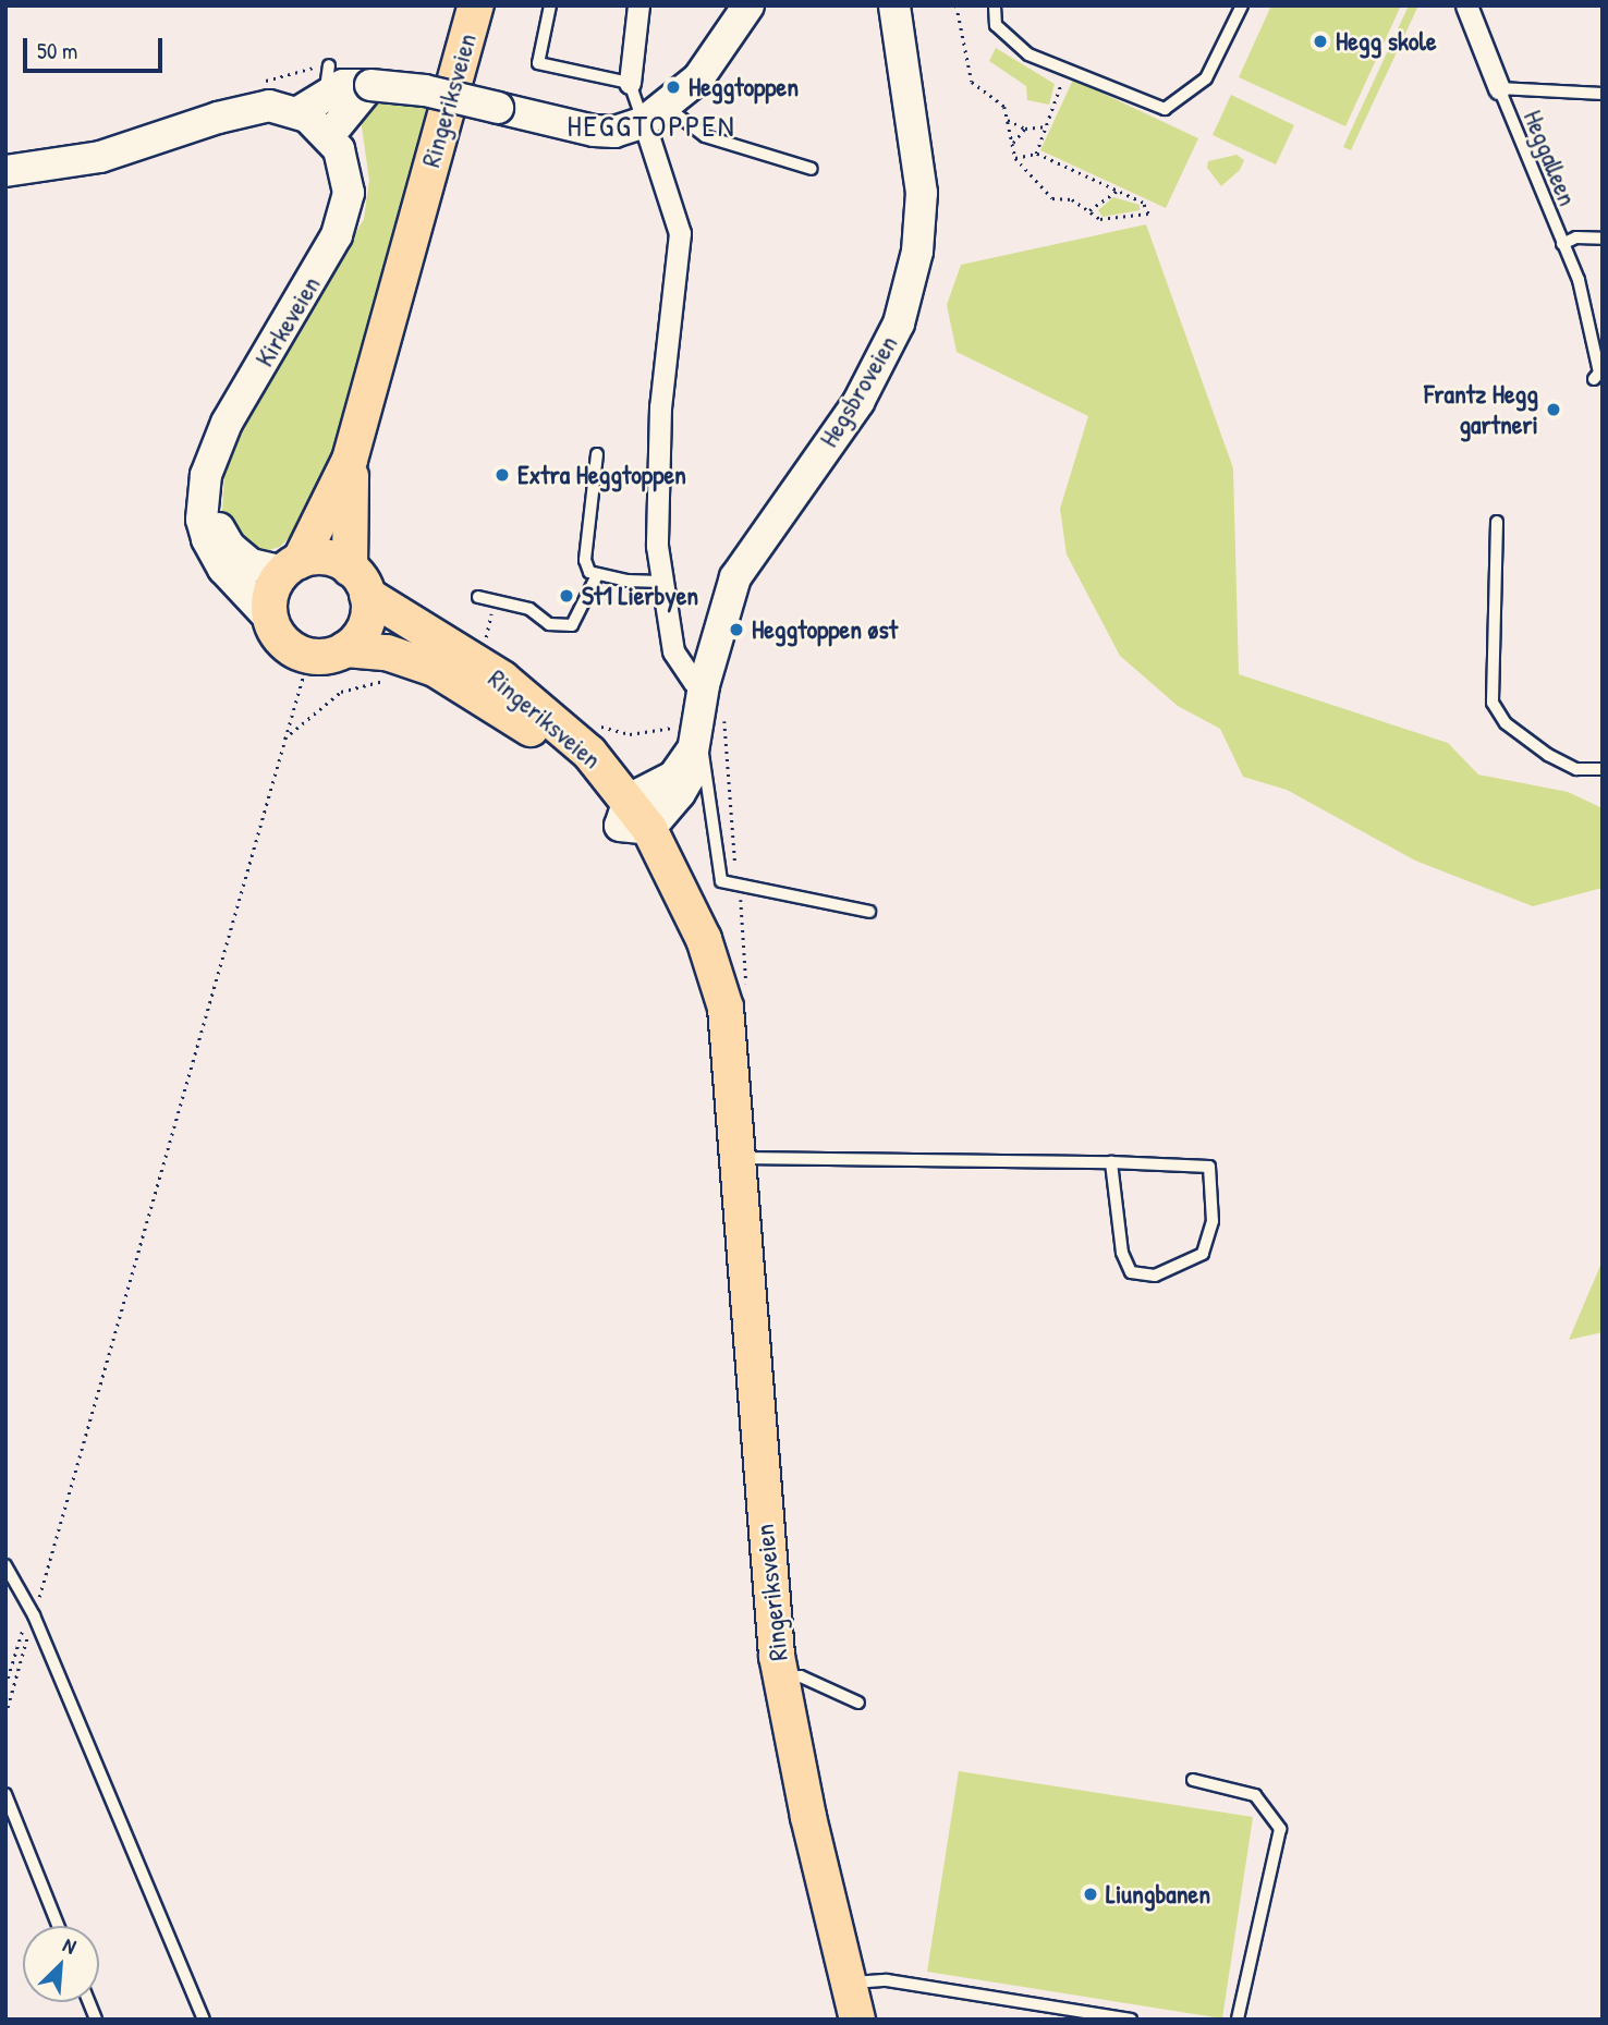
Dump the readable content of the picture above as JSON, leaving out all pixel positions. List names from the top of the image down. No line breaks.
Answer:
{"streets":{"main road":["Ringeriksveien"],"street":["Kirkeveien","Hegsbroveien"],"lane":["Heggalleen"]},"crossings":[["Ringeriksveien","Kirkeveien"],["Ringeriksveien","Hegsbroveien"]],"districts":["HEGGTOPPEN"],"places":["Hegg skole","Heggtoppen","Frantz Hegg gartneri","Extra Heggtoppen","St1 Lierbyen","Heggtoppen øst","Liungbanen"],"scale_bar":"50 m","north":"top right"}
